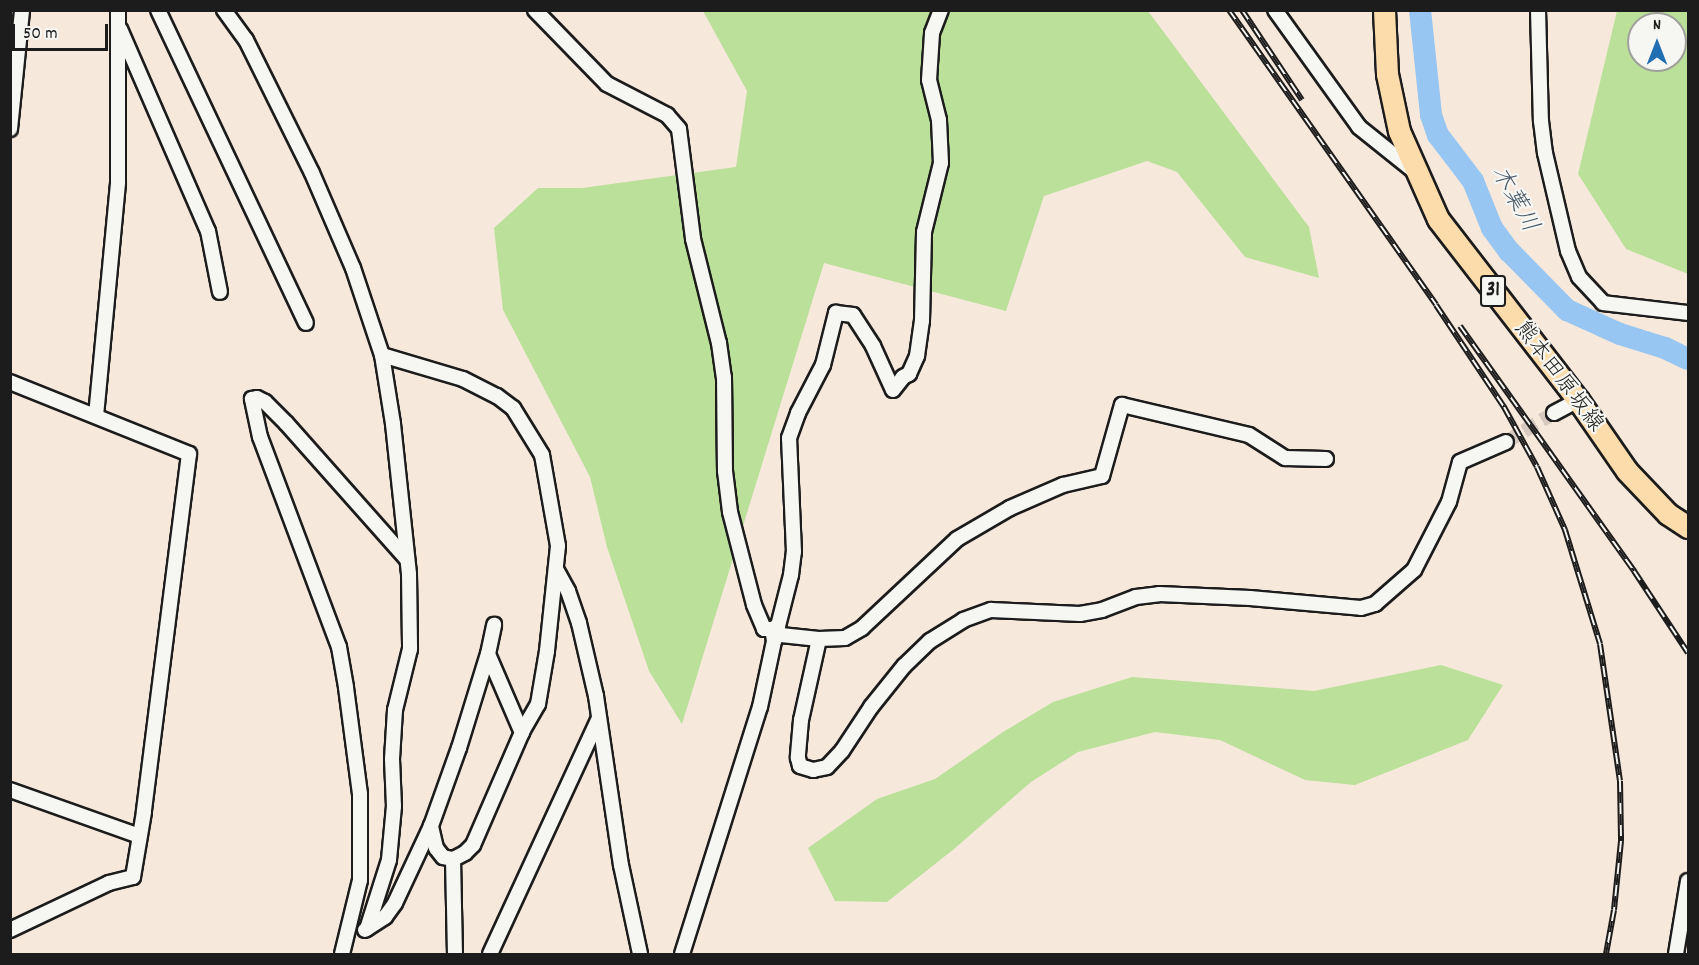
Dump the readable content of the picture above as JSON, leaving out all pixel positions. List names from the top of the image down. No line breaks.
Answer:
{"streets":{"main road":["31","熊本田原坂線"]},"water":["木葉川"],"scale_bar":"50 m","north":"top"}
